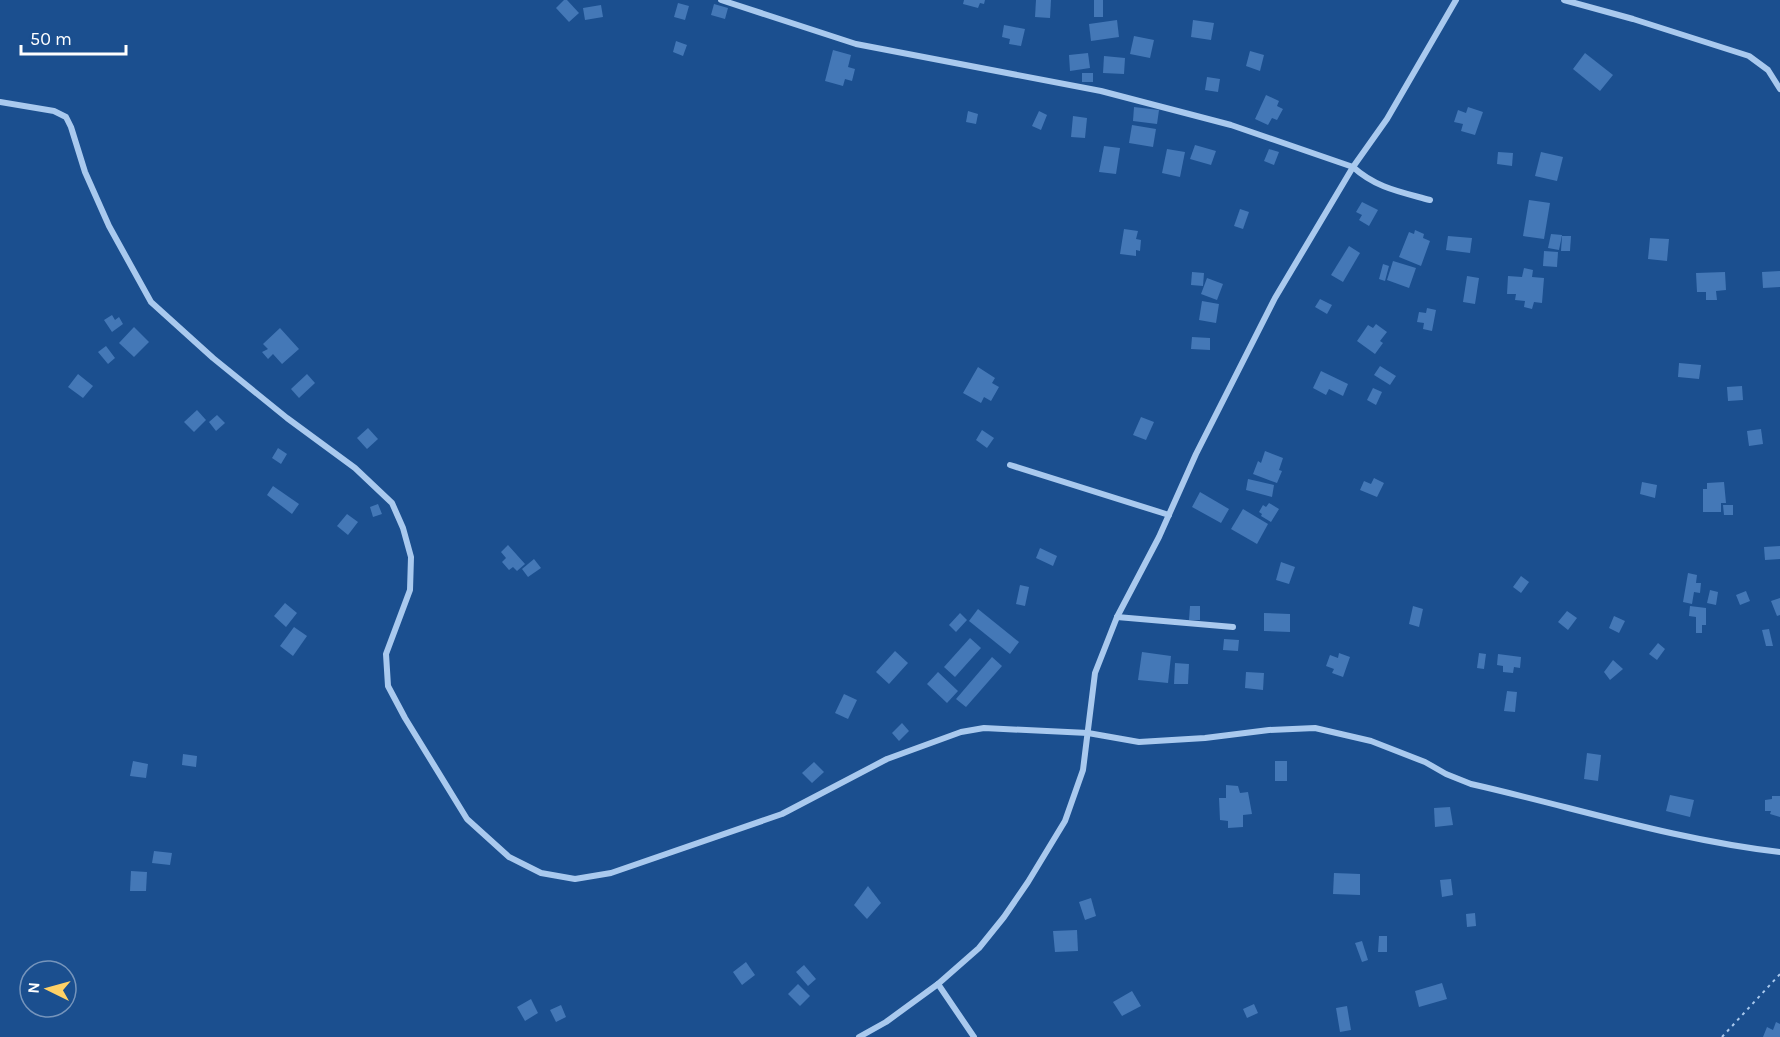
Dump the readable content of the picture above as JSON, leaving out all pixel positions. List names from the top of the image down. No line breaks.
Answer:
{"scale_bar":"50 m","north":"left"}
